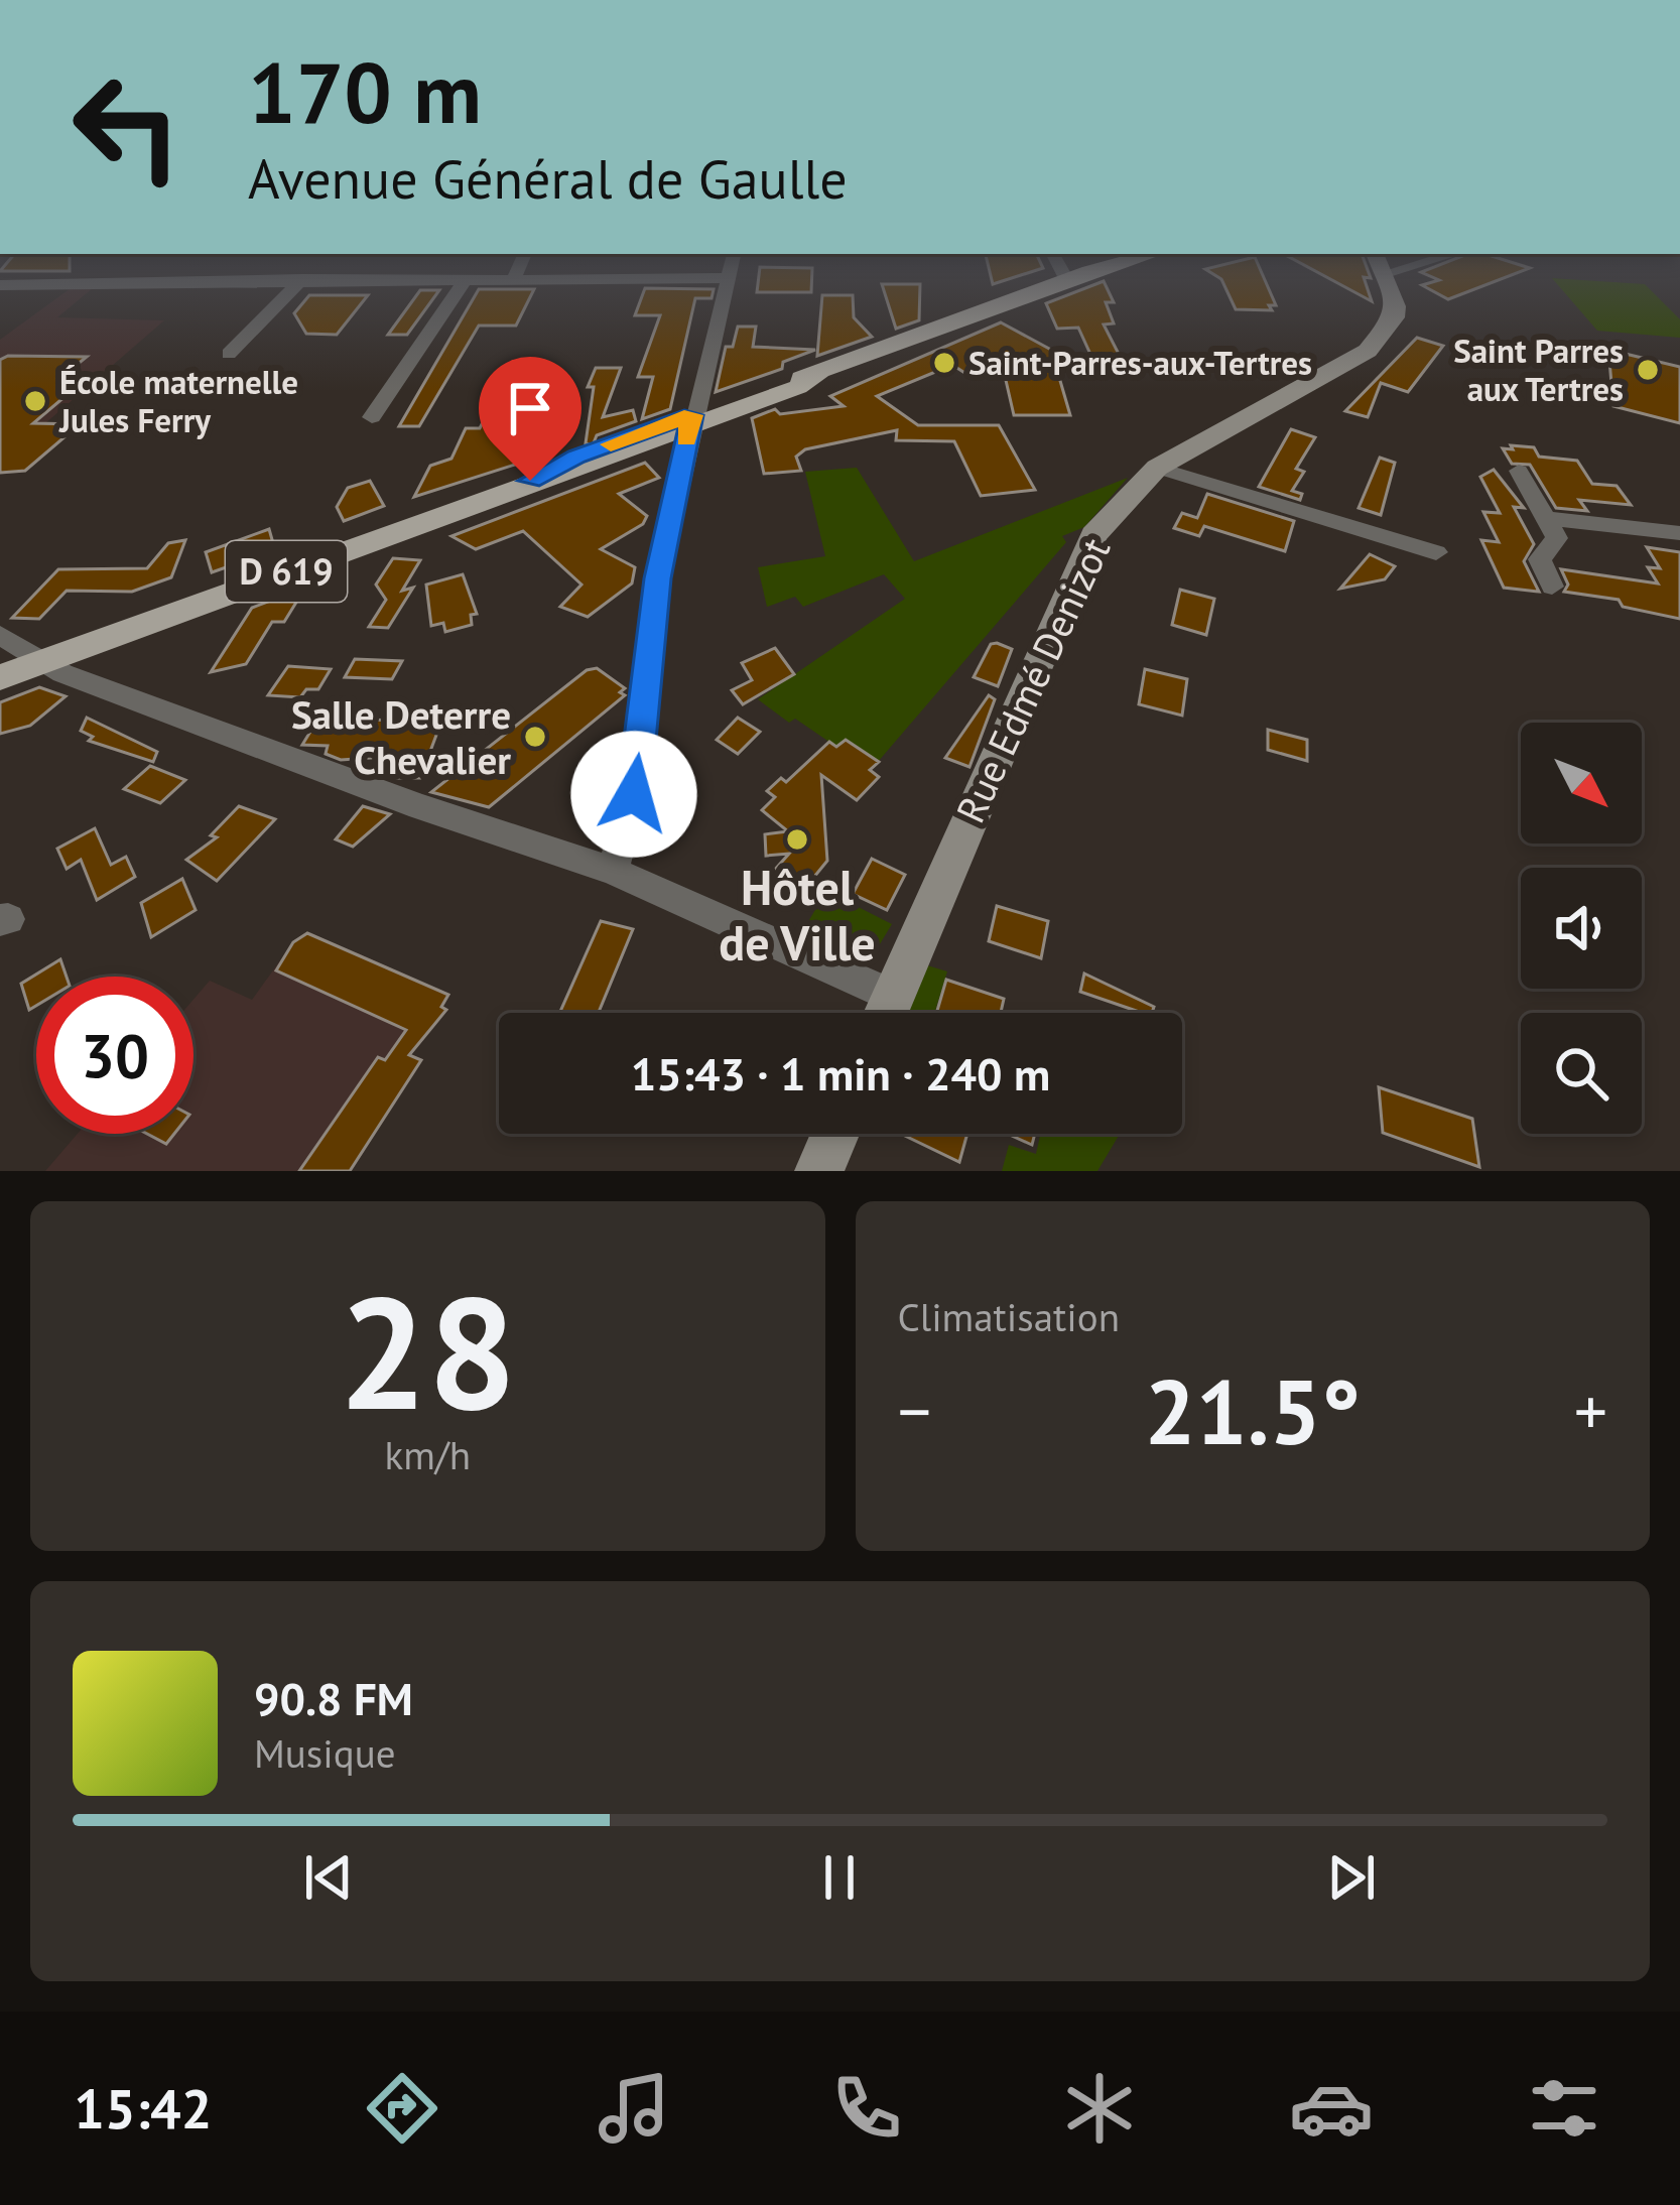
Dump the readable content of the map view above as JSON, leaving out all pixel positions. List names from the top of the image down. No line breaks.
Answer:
{"streets":{"main road":["D 619"],"street":["Rue Edmé Denizot"]},"places":["Saint-Parres-aux-Tertres","Saint Parres aux Tertres","École maternelle Jules Ferry","Salle Deterre Chevalier","Hôtel de Ville"],"north":"bottom right","page":{"turn":["170 m","Avenue Général de Gaulle"],"limit":"30","trip":"15:43 · 1 min · 240 m","tile":[["28","km/h"],"Climatisation"],"heat":["−","21.5°","+"],"song":["90.8 FM","Musique"],"tabs":"15:42"}}
